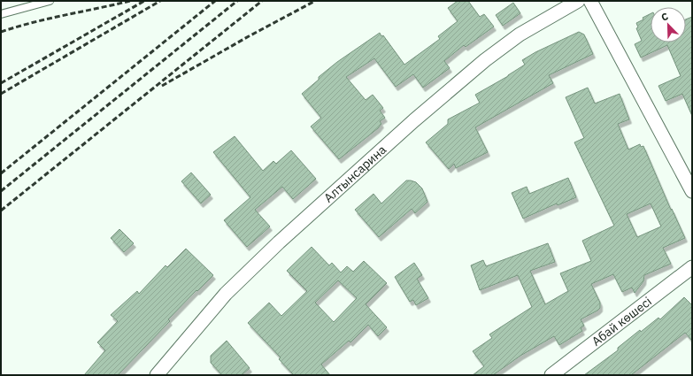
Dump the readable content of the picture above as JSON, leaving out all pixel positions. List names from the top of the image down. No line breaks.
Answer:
{"streets":{"street":["Алтынсарина","Абай көшесі"]},"north":"top left"}
